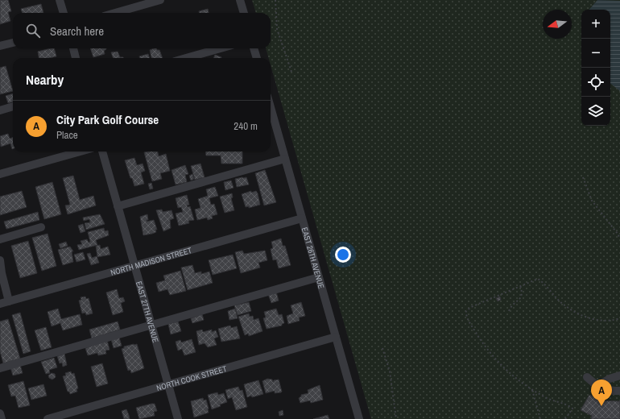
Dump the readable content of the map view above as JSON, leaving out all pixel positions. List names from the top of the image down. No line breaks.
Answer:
{"streets":{"street":["EAST 26TH AVENUE","NORTH MADISON STREET","EAST 27TH AVENUE","NORTH COOK STREET"]},"crossings":[["EAST 26TH AVENUE","NORTH MADISON STREET"],["EAST 26TH AVENUE","NORTH COOK STREET"],["NORTH MADISON STREET","EAST 27TH AVENUE"],["EAST 27TH AVENUE","NORTH COOK STREET"]],"north":"left","page":{"map_buttons":["+","−"],"search":"Search here","heading":"Nearby","list":[{"mark":"A","name":"City Park Golf Course","note":"Place","value":"240 m"}],"pins":"A"}}
